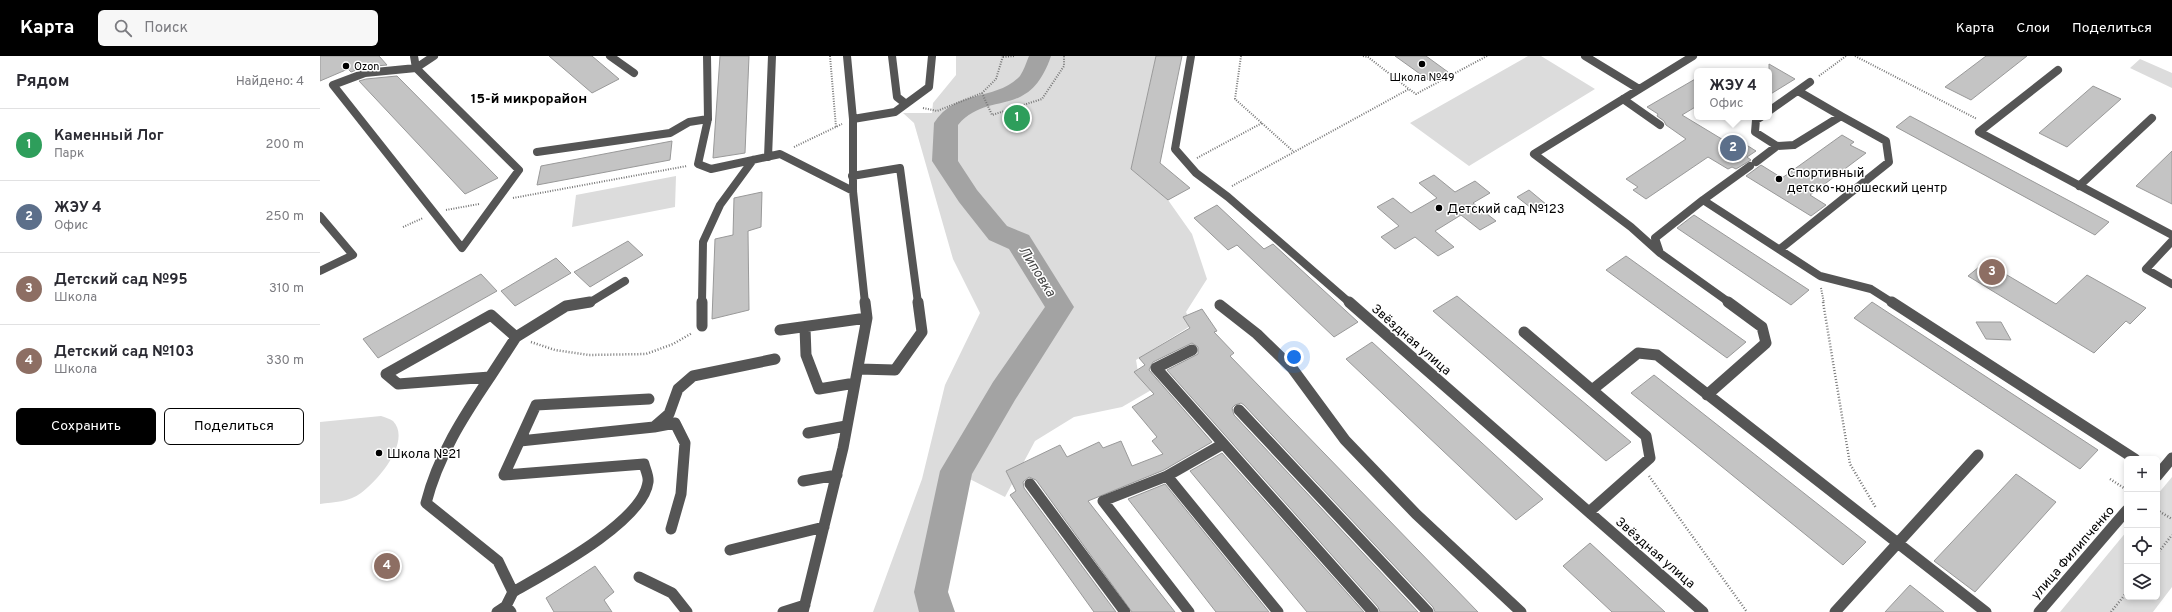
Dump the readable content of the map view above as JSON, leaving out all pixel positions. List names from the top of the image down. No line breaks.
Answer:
{"streets":{"street":["Звёздная улица","улица Филипченко"]},"districts":["15-й микрорайон"],"water":["Липовка"],"places":["Школа №49","Ozon","Спортивный детско-юношеский центр","Детский сад №123","Школа №21"],"page":{"header":"Карта","search":"Поиск","nav":["Карта","Слои","Поделиться"],"heading":["Рядом","Найдено: 4"],"popup":["ЖЭУ 4","Офис"],"pins":["1","2","3","4"],"list":[{"mark":"1","name":"Каменный Лог","note":"Парк","value":"200 m"},{"mark":"2","name":"ЖЭУ 4","note":"Офис","value":"250 m"},{"mark":"3","name":"Детский сад №95","note":"Школа","value":"310 m"},{"mark":"4","name":"Детский сад №103","note":"Школа","value":"330 m"}],"buttons":["Сохранить","Поделиться"],"map_buttons":["+","−"]}}
